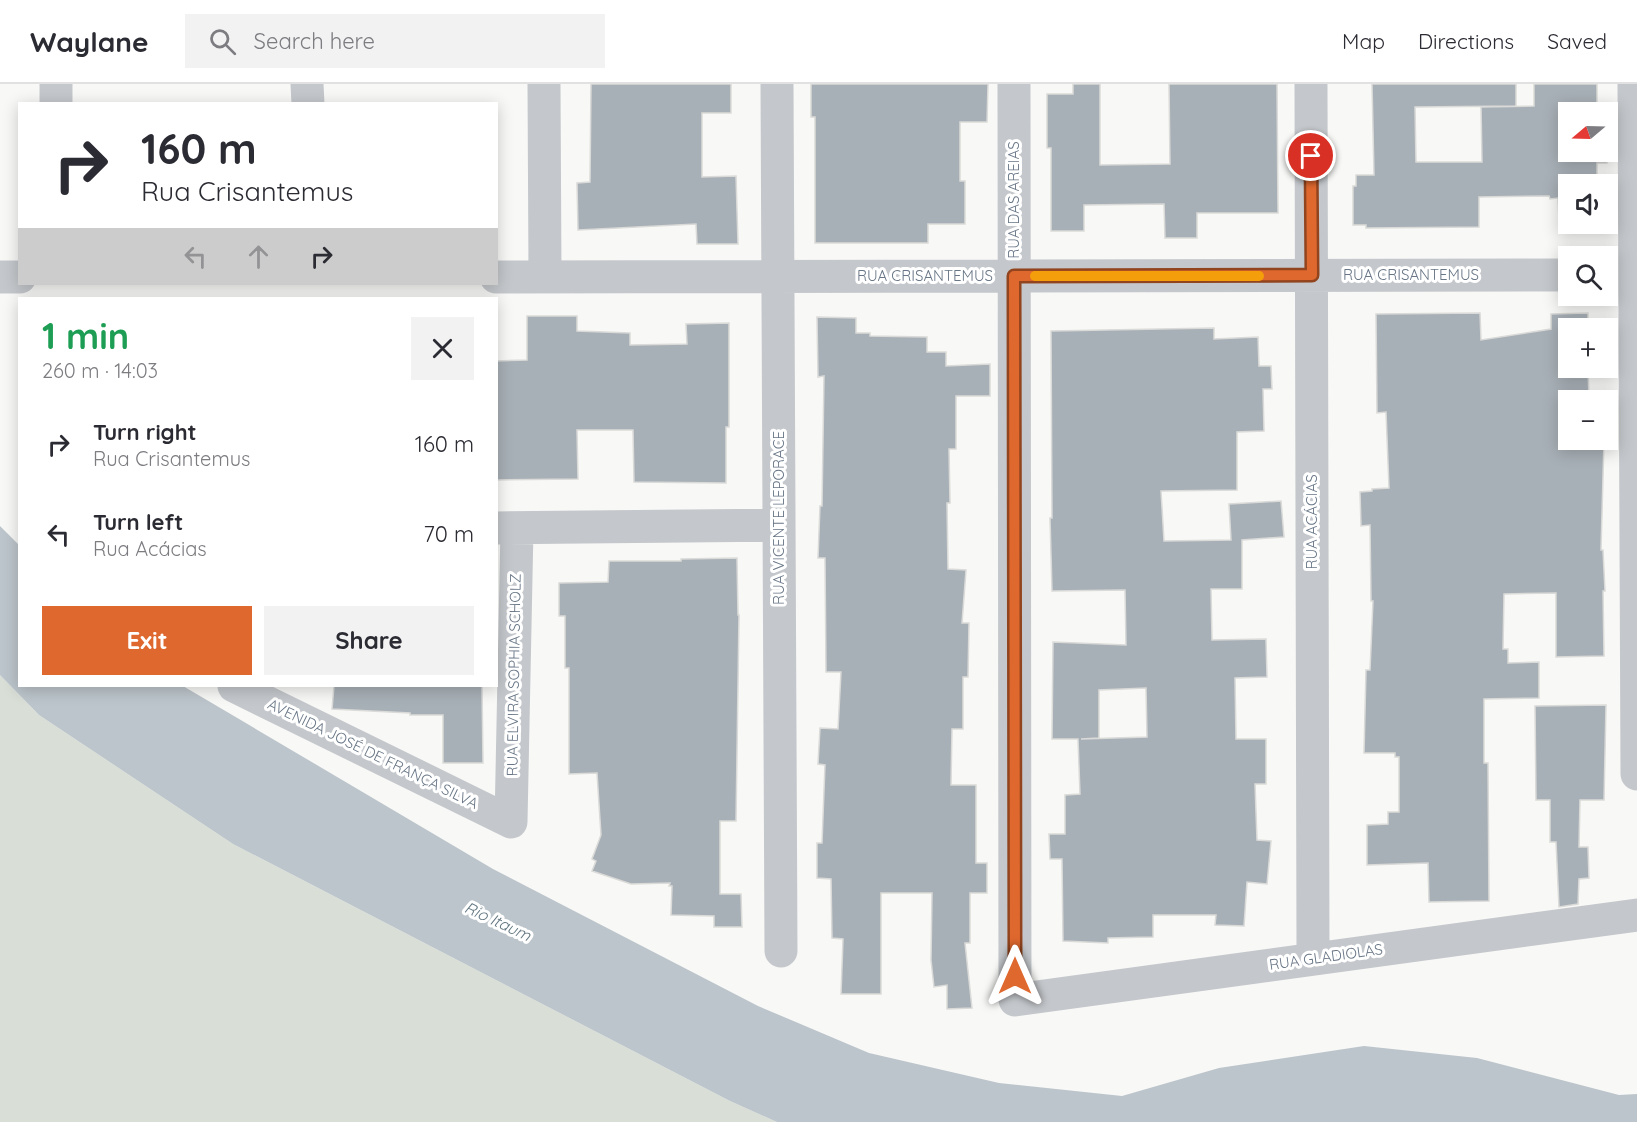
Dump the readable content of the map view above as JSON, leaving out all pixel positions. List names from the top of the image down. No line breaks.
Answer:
{"streets":{"street":["RUA DAS AREIAS","RUA CRISANTEMUS","RUA VICENTE LEPORACE","RUA ACÁCIAS","RUA ELVIRA SOPHIA SCHOLZ","AVENIDA JOSÉ DE FRANÇA SILVA","RUA GLADIOLAS"]},"crossings":[["RUA DAS AREIAS","RUA CRISANTEMUS"],["RUA DAS AREIAS","RUA GLADIOLAS"],["RUA CRISANTEMUS","RUA VICENTE LEPORACE"],["RUA CRISANTEMUS","RUA ACÁCIAS"],["RUA ACÁCIAS","RUA GLADIOLAS"],["RUA ELVIRA SOPHIA SCHOLZ","AVENIDA JOSÉ DE FRANÇA SILVA"]],"water":["Rio Itaum"],"north":"left","page":{"header":"Waylane","search":"Search here","nav":["Map","Directions","Saved"],"map_buttons":["+","−"],"turn":["160 m","Rua Crisantemus"],"heading":["1 min","260 m · 14:03"],"list":[{"name":"Turn right","note":"Rua Crisantemus","value":"160 m"},{"name":"Turn left","note":"Rua Acácias","value":"70 m"}],"buttons":["Exit","Share"]}}
